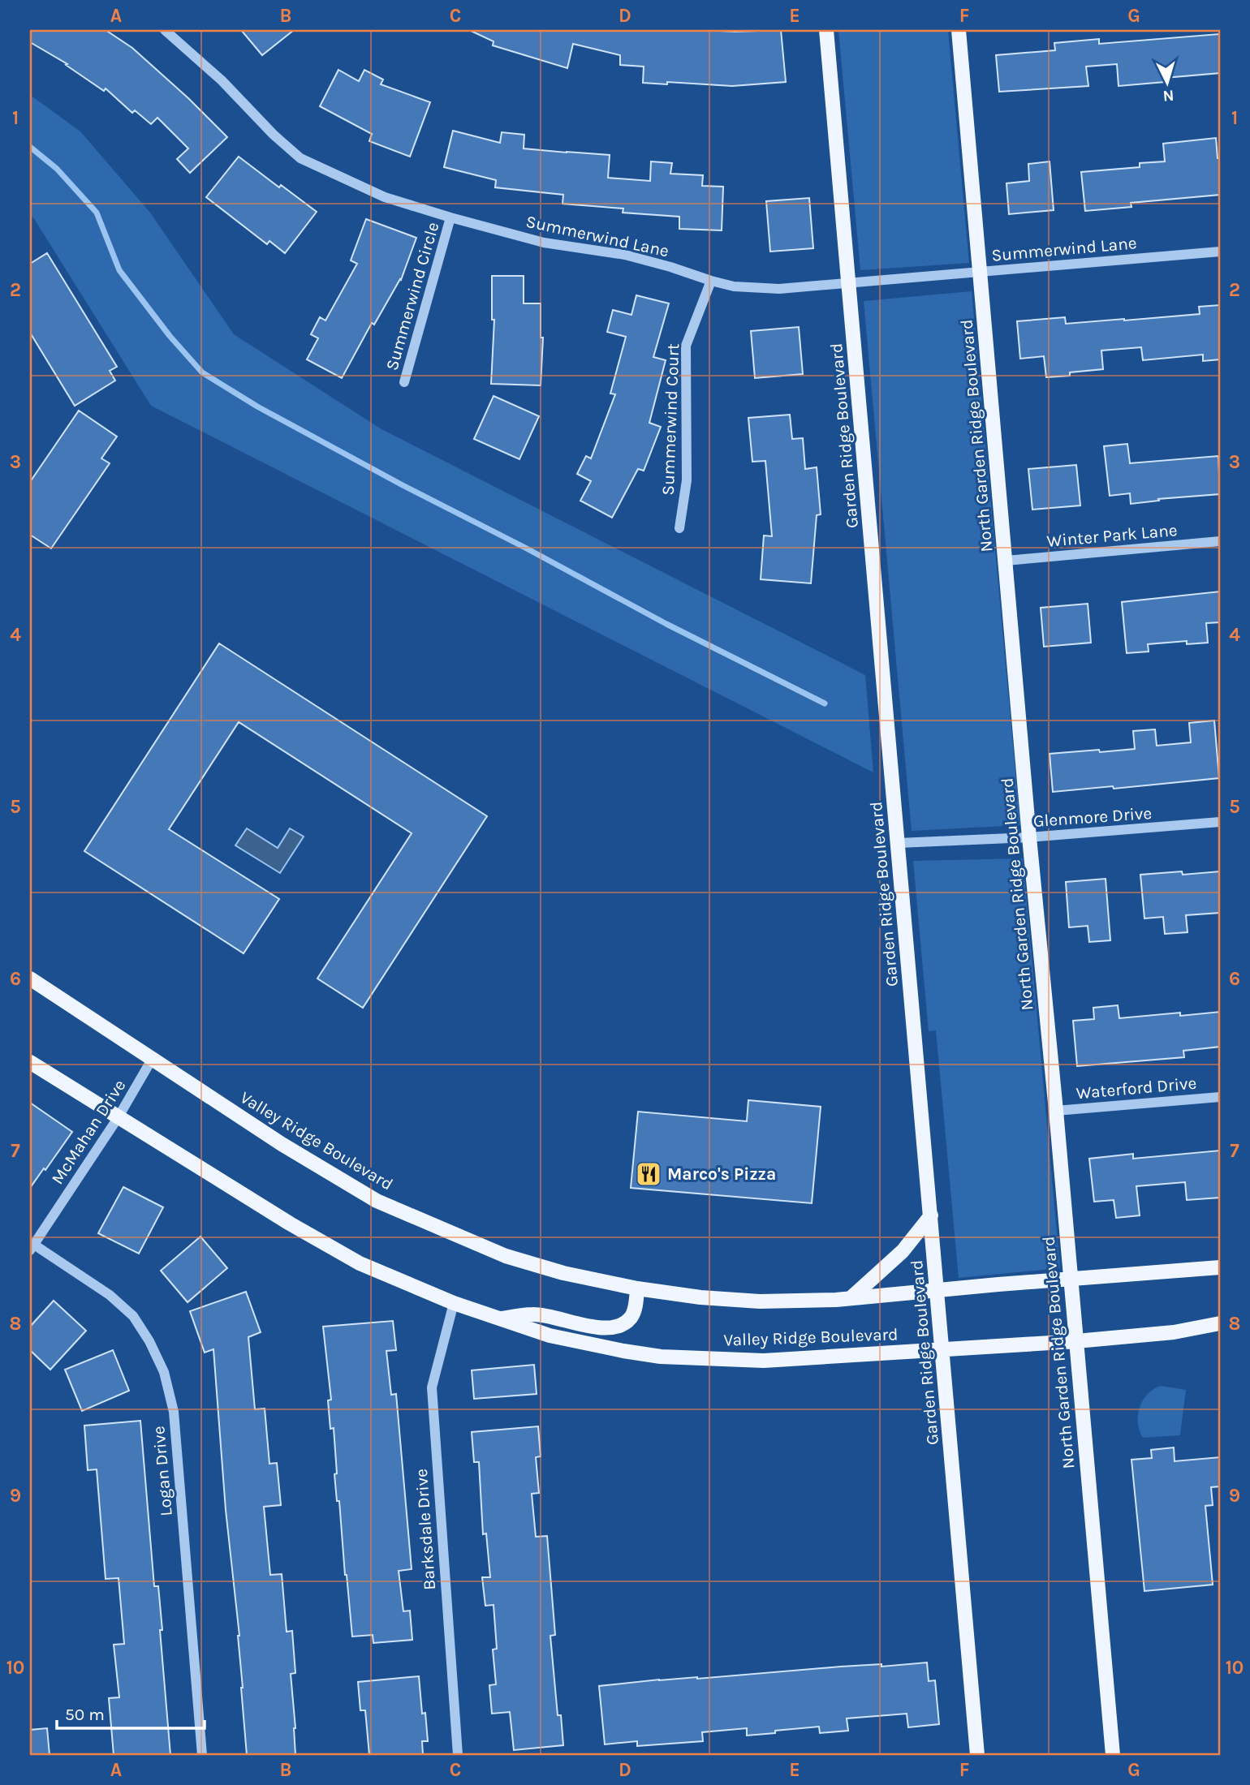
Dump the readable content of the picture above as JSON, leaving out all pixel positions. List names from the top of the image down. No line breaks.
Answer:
{"streets":{"main road":["Garden Ridge Boulevard","North Garden Ridge Boulevard","Valley Ridge Boulevard"],"street":["Summerwind Lane","Summerwind Circle","Summerwind Court","Winter Park Lane","Glenmore Drive","Waterford Drive","McMahan Drive","Logan Drive","Barksdale Drive"]},"crossings":[["Summerwind Lane","Summerwind Circle"],["Summerwind Lane","Summerwind Court"],["Summerwind Lane","Garden Ridge Boulevard"],["Summerwind Lane","North Garden Ridge Boulevard"],["Garden Ridge Boulevard","Glenmore Drive"],["Garden Ridge Boulevard","Valley Ridge Boulevard"],["North Garden Ridge Boulevard","Winter Park Lane"],["North Garden Ridge Boulevard","Glenmore Drive"],["North Garden Ridge Boulevard","Waterford Drive"],["North Garden Ridge Boulevard","Valley Ridge Boulevard"],["McMahan Drive","Valley Ridge Boulevard"],["McMahan Drive","Logan Drive"],["Valley Ridge Boulevard","Barksdale Drive"]],"places":{"restaurant":["Marco's Pizza"]},"scale_bar":"50 m","north":"bottom","grid":{"columns":["A","B","C","D","E","F","G"],"rows":["1","2","3","4","5","6","7","8","9","10"]}}
